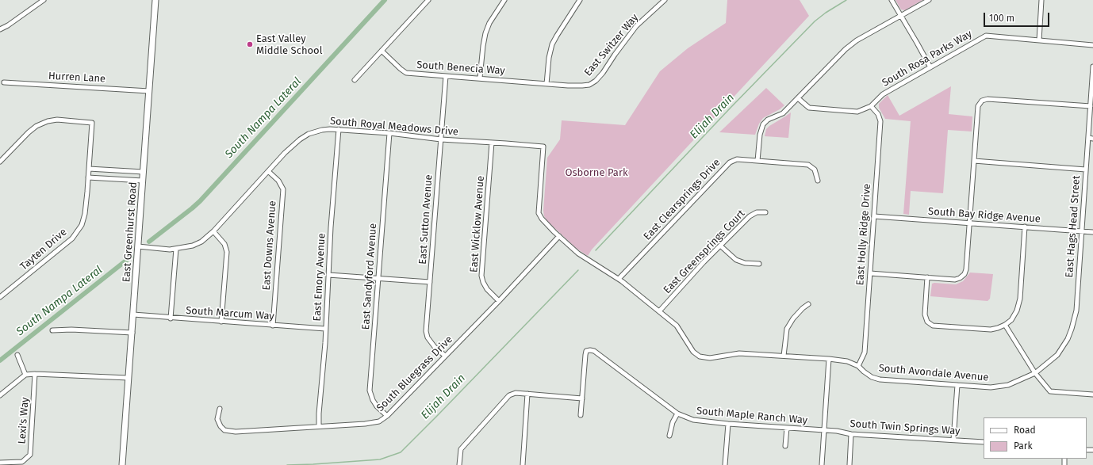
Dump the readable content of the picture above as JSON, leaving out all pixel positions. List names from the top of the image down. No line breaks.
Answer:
{"streets":{"main road":["East Greenhurst Road"],"street":["East Switzer Way","South Rosa Parks Way","South Benecia Way","Hurren Lane","South Royal Meadows Drive","East Clearsprings Drive","South Bay Ridge Avenue","East Sutton Avenue","East Wicklow Avenue","East Hags Head Street","East Holly Ridge Drive","East Downs Avenue","Tayten Drive","East Greensprings Court","East Sandyford Avenue","East Emory Avenue","South Marcum Way","South Avondale Avenue","South Bluegrass Drive","South Maple Ranch Way","Lexi's Way","South Twin Springs Way"]},"crossings":[["East Switzer Way","South Benecia Way"],["South Rosa Parks Way","East Holly Ridge Drive"],["South Benecia Way","East Sutton Avenue"],["Hurren Lane","East Greenhurst Road"],["South Royal Meadows Drive","East Sutton Avenue"],["South Royal Meadows Drive","East Wicklow Avenue"],["South Royal Meadows Drive","East Greenhurst Road"],["South Royal Meadows Drive","East Downs Avenue"],["South Royal Meadows Drive","East Sandyford Avenue"],["South Royal Meadows Drive","East Emory Avenue"],["South Royal Meadows Drive","South Avondale Avenue"],["East Clearsprings Drive","South Avondale Avenue"],["South Bay Ridge Avenue","East Hags Head Street"],["South Bay Ridge Avenue","East Holly Ridge Drive"],["East Sutton Avenue","South Bluegrass Drive"],["East Wicklow Avenue","South Bluegrass Drive"],["East Hags Head Street","South Avondale Avenue"],["East Greenhurst Road","South Marcum Way"],["East Holly Ridge Drive","South Avondale Avenue"],["East Downs Avenue","South Marcum Way"],["East Greensprings Court","South Avondale Avenue"],["East Sandyford Avenue","South Bluegrass Drive"],["East Emory Avenue","South Marcum Way"],["East Emory Avenue","South Bluegrass Drive"],["South Avondale Avenue","South Bluegrass Drive"],["South Maple Ranch Way","South Twin Springs Way"]],"water":["Elijah Drain","South Nampa Lateral"],"parks":["Osborne Park"],"places":["East Valley Middle School"],"legend":["Road","Park"],"scale_bar":"100 m"}
